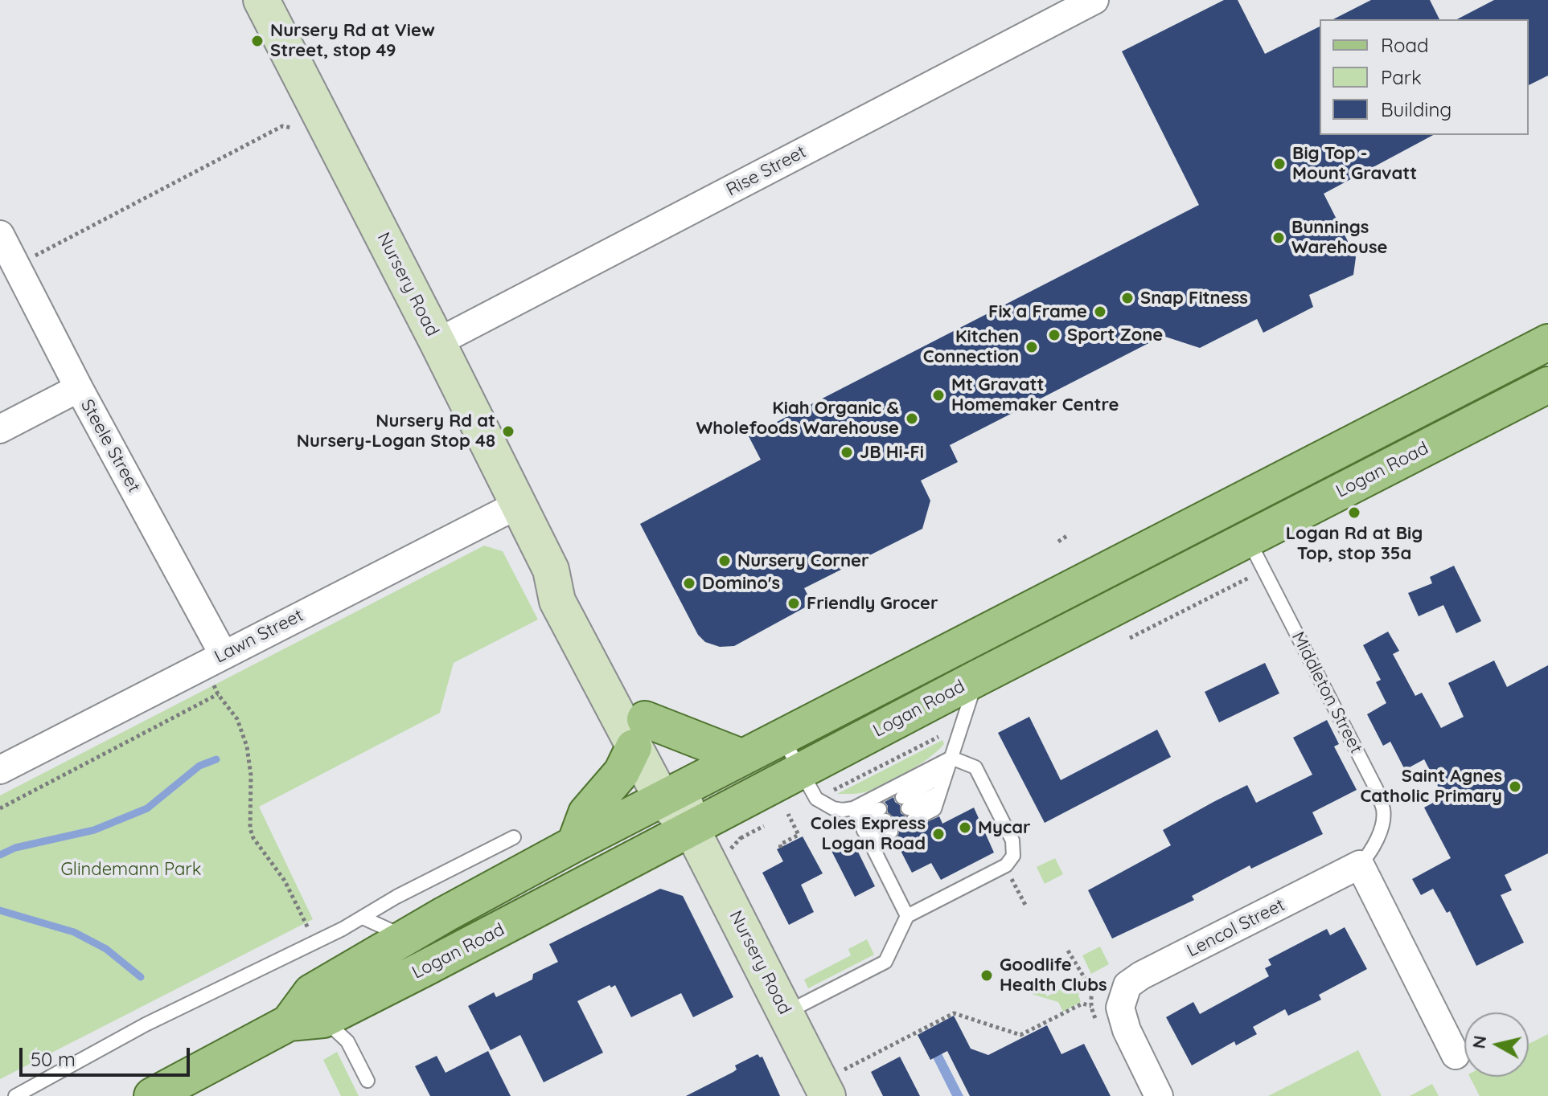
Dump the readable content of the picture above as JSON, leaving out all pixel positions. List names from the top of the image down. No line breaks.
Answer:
{"streets":{"main road":["Nursery Road","Logan Road"],"street":["Rise Street","Steele Street","Lawn Street","Lencol Street"],"lane":["Middleton Street"]},"crossings":[["Rise Street","Nursery Road"],["Nursery Road","Logan Road"],["Nursery Road","Lawn Street"],["Steele Street","Lawn Street"],["Logan Road","Middleton Street"],["Middleton Street","Lencol Street"]],"parks":["Glindemann Park"],"places":["Nursery Rd at View Street, stop 49","Big Top - Mount Gravatt","Bunnings Warehouse","Snap Fitness","Fix a Frame","Sport Zone","Kitchen Connection","Mt Gravatt Homemaker Centre","Kiah Organic & Wholefoods Warehouse","Nursery Rd at Nursery-Logan Stop 48","JB Hi-Fi","Logan Rd at Big Top, stop 35a","Nursery Corner","Domino's","Friendly Grocer","Saint Agnes Catholic Primary","Mycar","Coles Express Logan Road","Goodlife Health Clubs"],"legend":["Road","Park","Building"],"scale_bar":"50 m","north":"left"}
